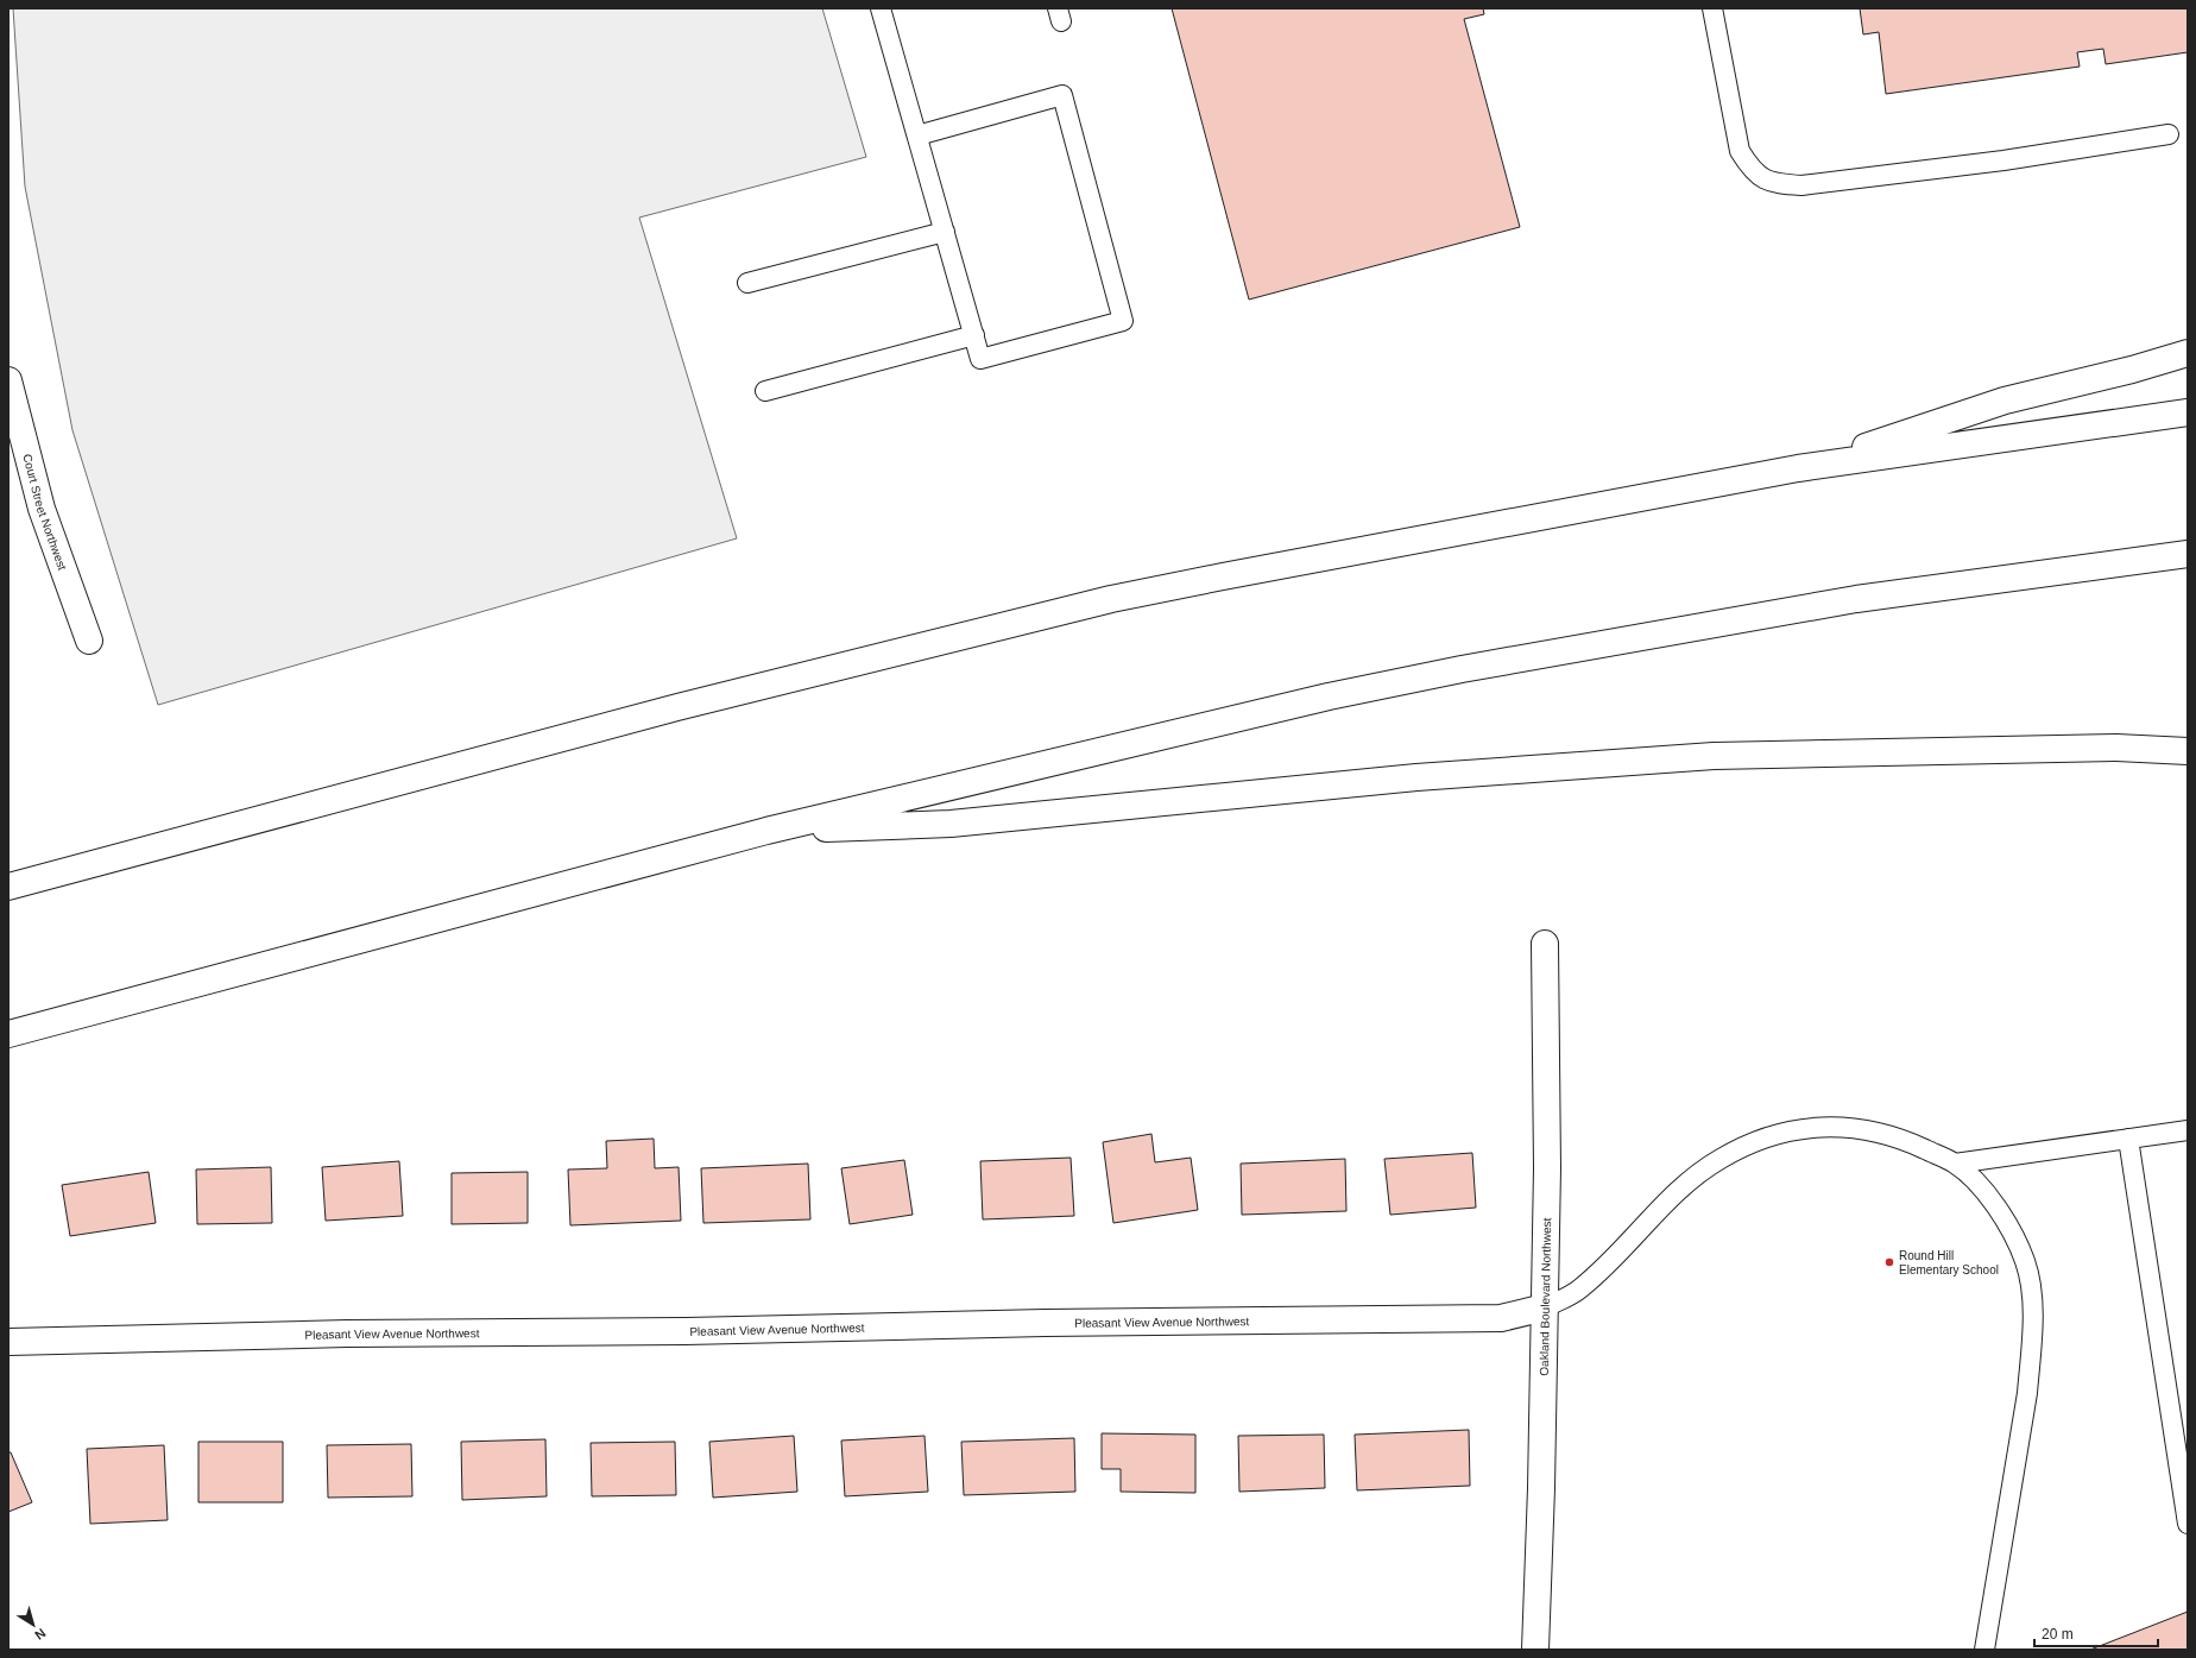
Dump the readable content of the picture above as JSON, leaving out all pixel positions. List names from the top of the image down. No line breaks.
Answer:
{"streets":{"main road":["Court Street Northwest","Oakland Boulevard Northwest","Pleasant View Avenue Northwest"]},"crossings":[["Oakland Boulevard Northwest","Pleasant View Avenue Northwest"]],"places":["Round Hill Elementary School"],"scale_bar":"20 m","north":"bottom right"}
